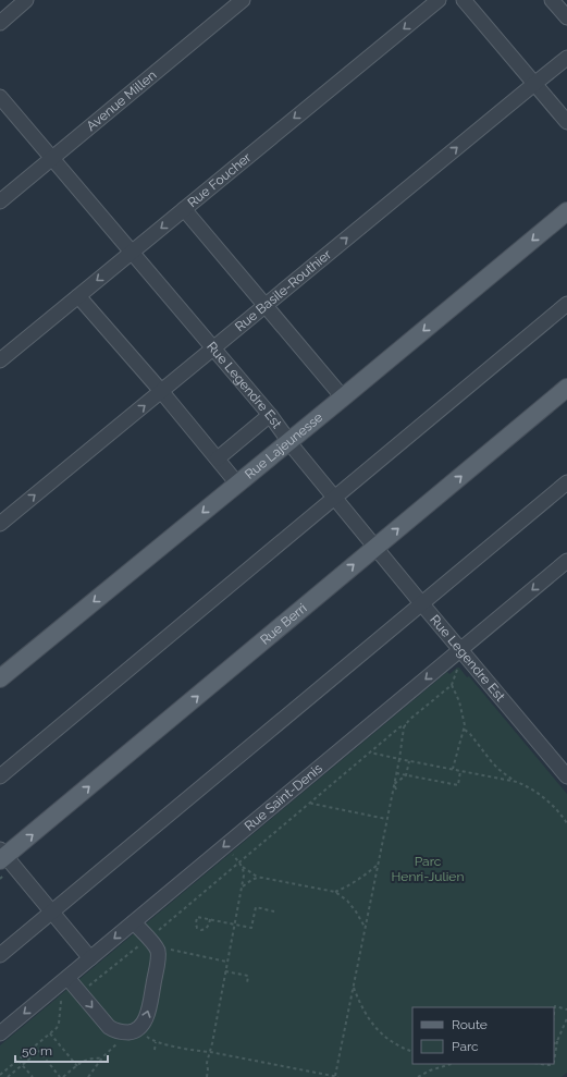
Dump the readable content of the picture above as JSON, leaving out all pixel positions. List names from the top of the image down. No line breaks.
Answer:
{"streets":{"main road":["Rue Lajeunesse","Rue Berri"],"street":["Avenue Millen","Rue Foucher","Rue Basile-Routhier","Rue Legendre Est","Rue Saint-Denis"]},"crossings":[["Avenue Millen","Rue Legendre Est"],["Rue Foucher","Rue Legendre Est"],["Rue Basile-Routhier","Rue Legendre Est"],["Rue Legendre Est","Rue Lajeunesse"],["Rue Legendre Est","Rue Berri"],["Rue Legendre Est","Rue Saint-Denis"]],"one_way":["Rue Foucher","Rue Basile-Routhier","Rue Lajeunesse","Rue Berri"],"parks":["Parc Henri-Julien"],"legend":["Route","Parc"],"scale_bar":"50 m"}
